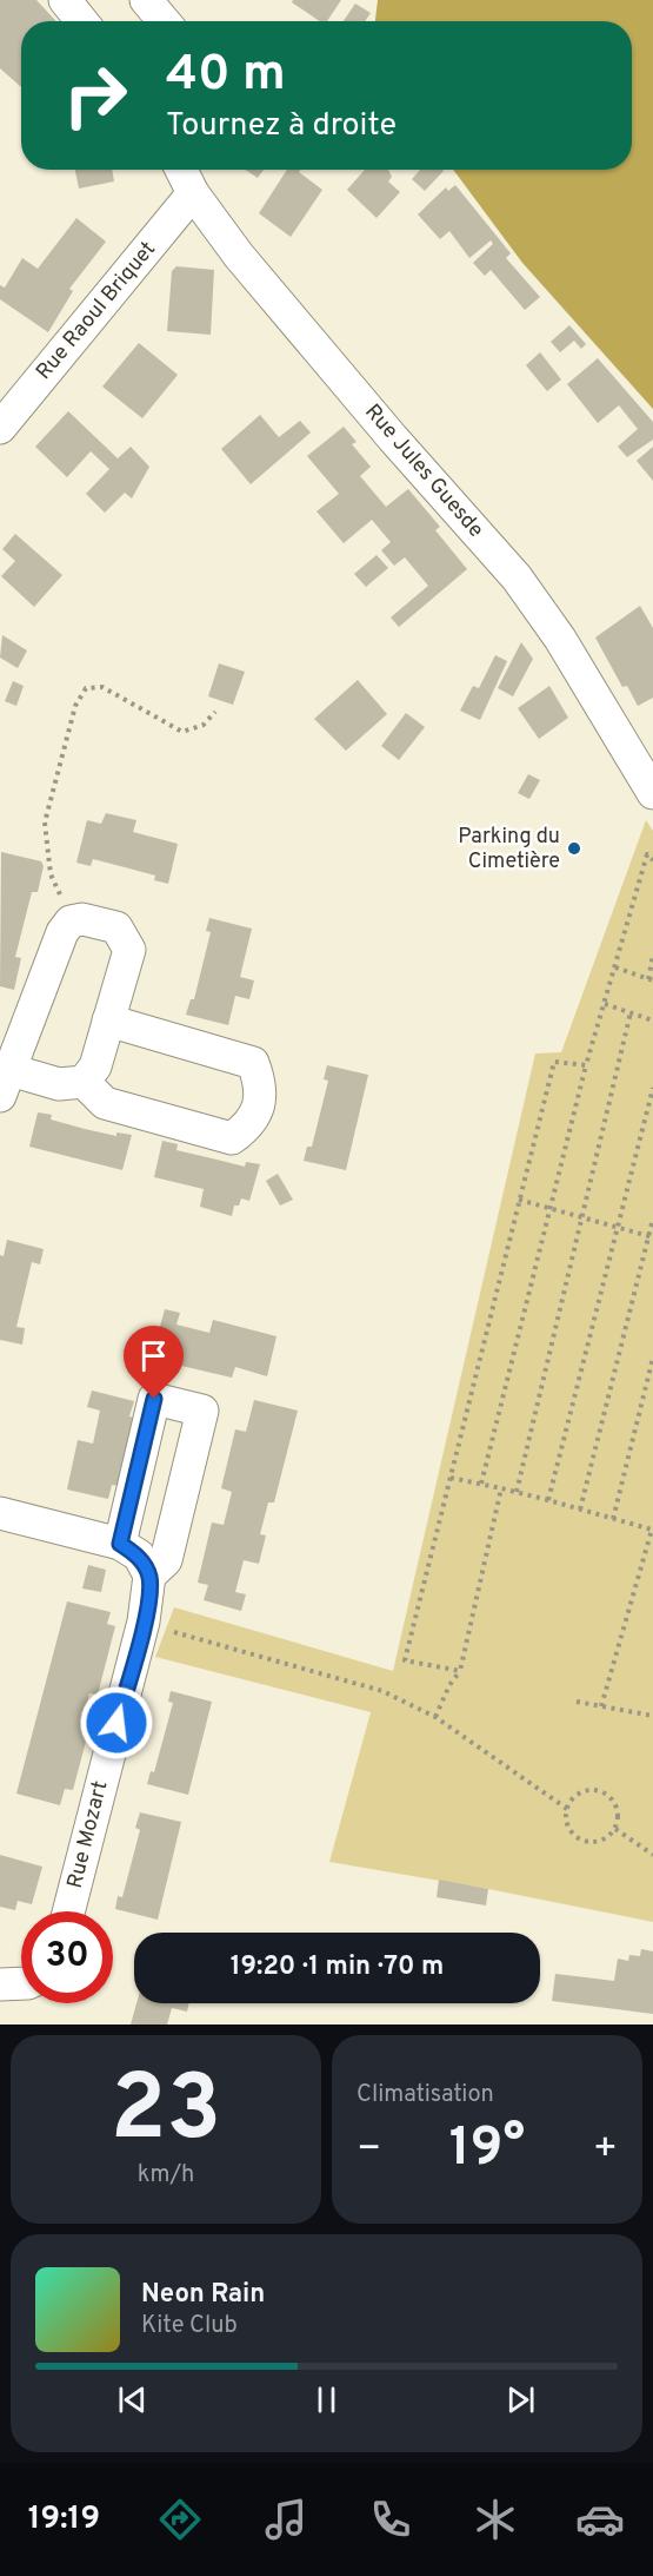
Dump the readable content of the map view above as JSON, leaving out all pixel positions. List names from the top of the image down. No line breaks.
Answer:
{"streets":{"street":["Rue Raoul Briquet","Rue Jules Guesde","Rue Mozart"]},"crossings":[["Rue Raoul Briquet","Rue Jules Guesde"]],"places":["Parking du Cimetière"],"page":{"turn":["40 m","Tournez à droite"],"limit":"30","trip":"19:20 · 1 min · 70 m","tile":[["23","km/h"],"Climatisation"],"heat":["−","19°","+"],"song":["Neon Rain","Kite Club"],"tabs":"19:19"}}
